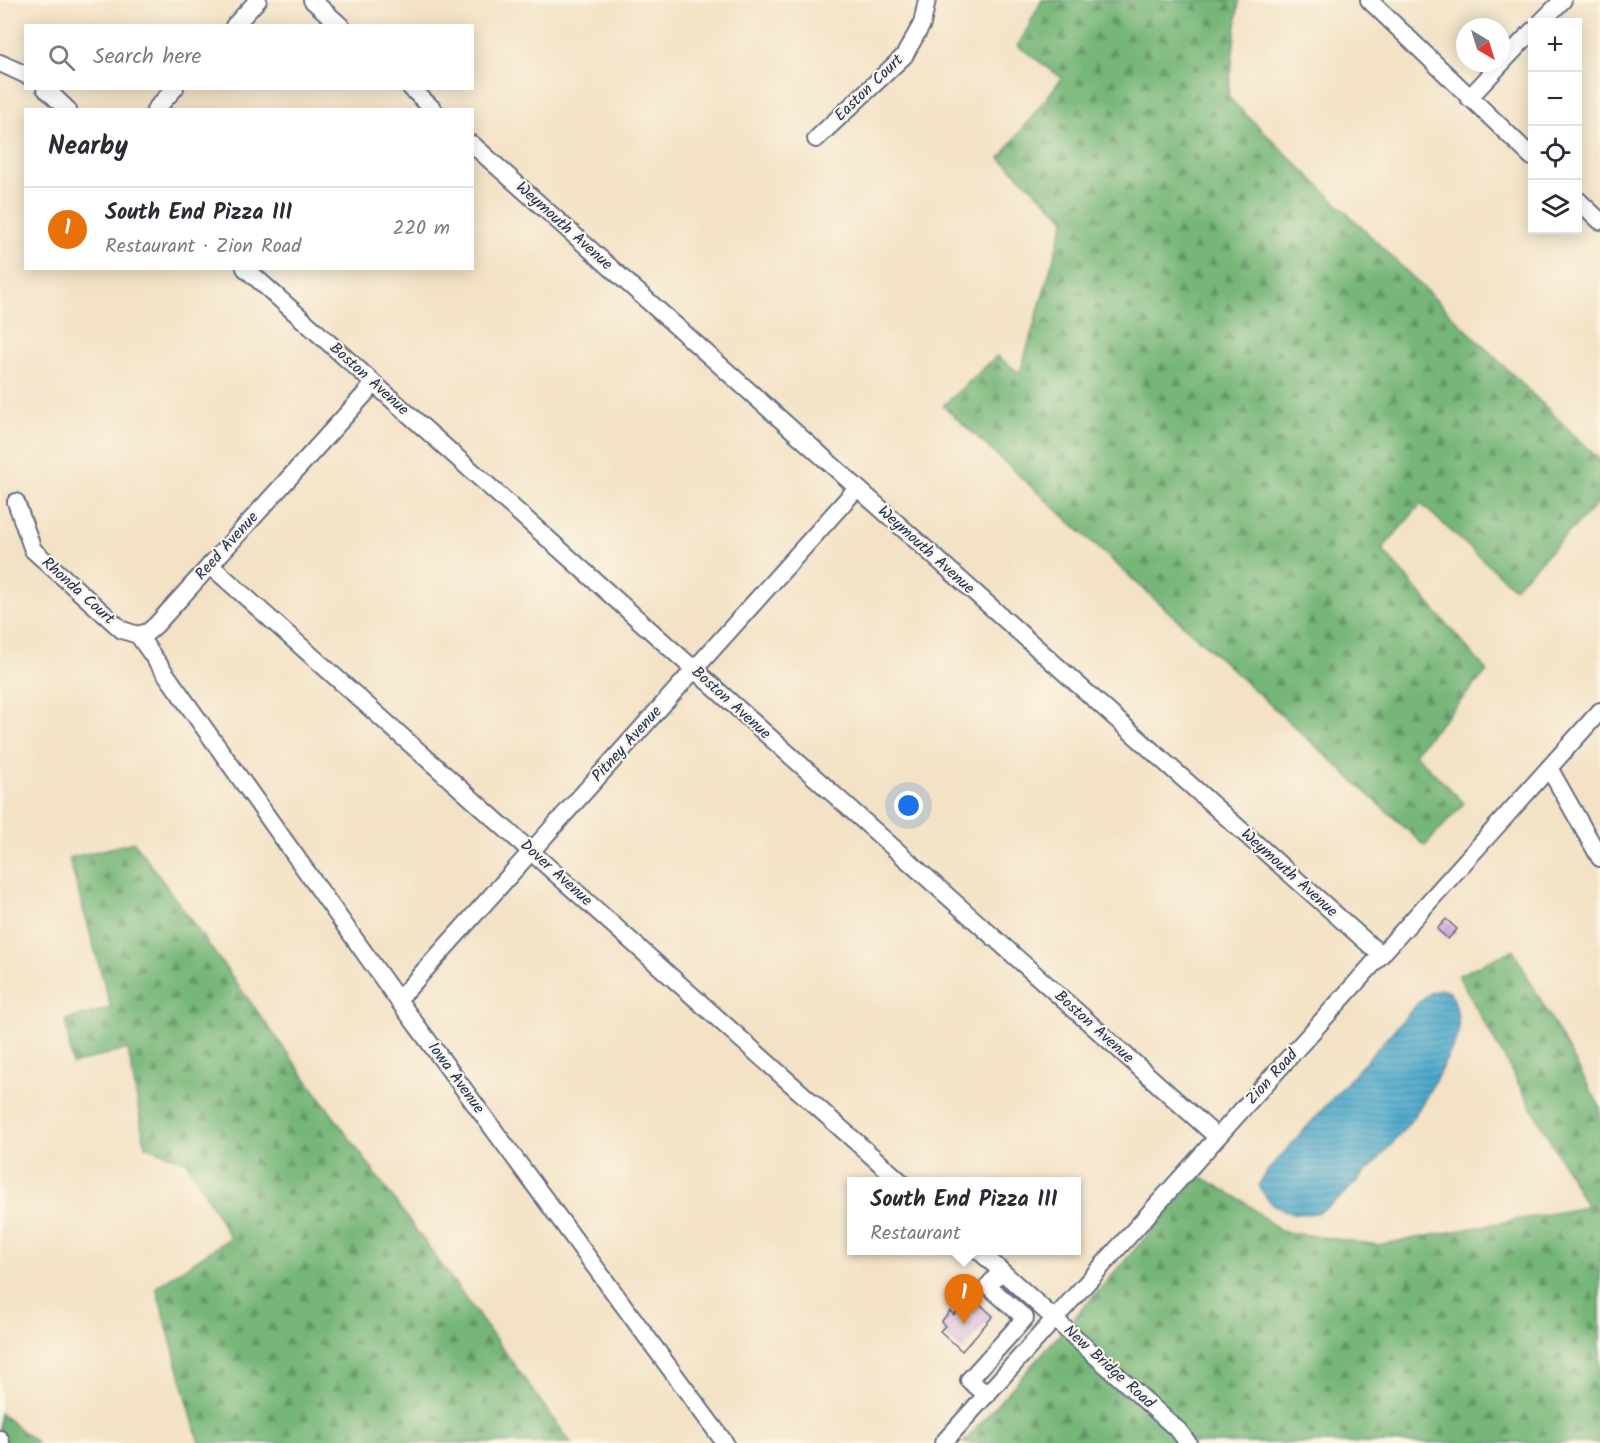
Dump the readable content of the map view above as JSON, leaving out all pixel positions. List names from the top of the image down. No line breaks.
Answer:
{"streets":{"street":["Easton Court","Weymouth Avenue","Boston Avenue","Reed Avenue","Rhonda Court","Pitney Avenue","Dover Avenue","Zion Road","Iowa Avenue","New Bridge Road"]},"crossings":[["Weymouth Avenue","Pitney Avenue"],["Weymouth Avenue","Zion Road"],["Boston Avenue","Reed Avenue"],["Boston Avenue","Pitney Avenue"],["Boston Avenue","Zion Road"],["Reed Avenue","Rhonda Court"],["Reed Avenue","Dover Avenue"],["Reed Avenue","Iowa Avenue"],["Rhonda Court","Iowa Avenue"],["Pitney Avenue","Dover Avenue"],["Pitney Avenue","Iowa Avenue"],["Zion Road","New Bridge Road"]],"north":"bottom right","page":{"map_buttons":["+","−"],"search":"Search here","heading":"Nearby","list":[{"mark":"1","name":"South End Pizza III","note":"Restaurant · Zion Road","value":"220 m"}],"popup":["South End Pizza III","Restaurant"],"pins":"1"}}
